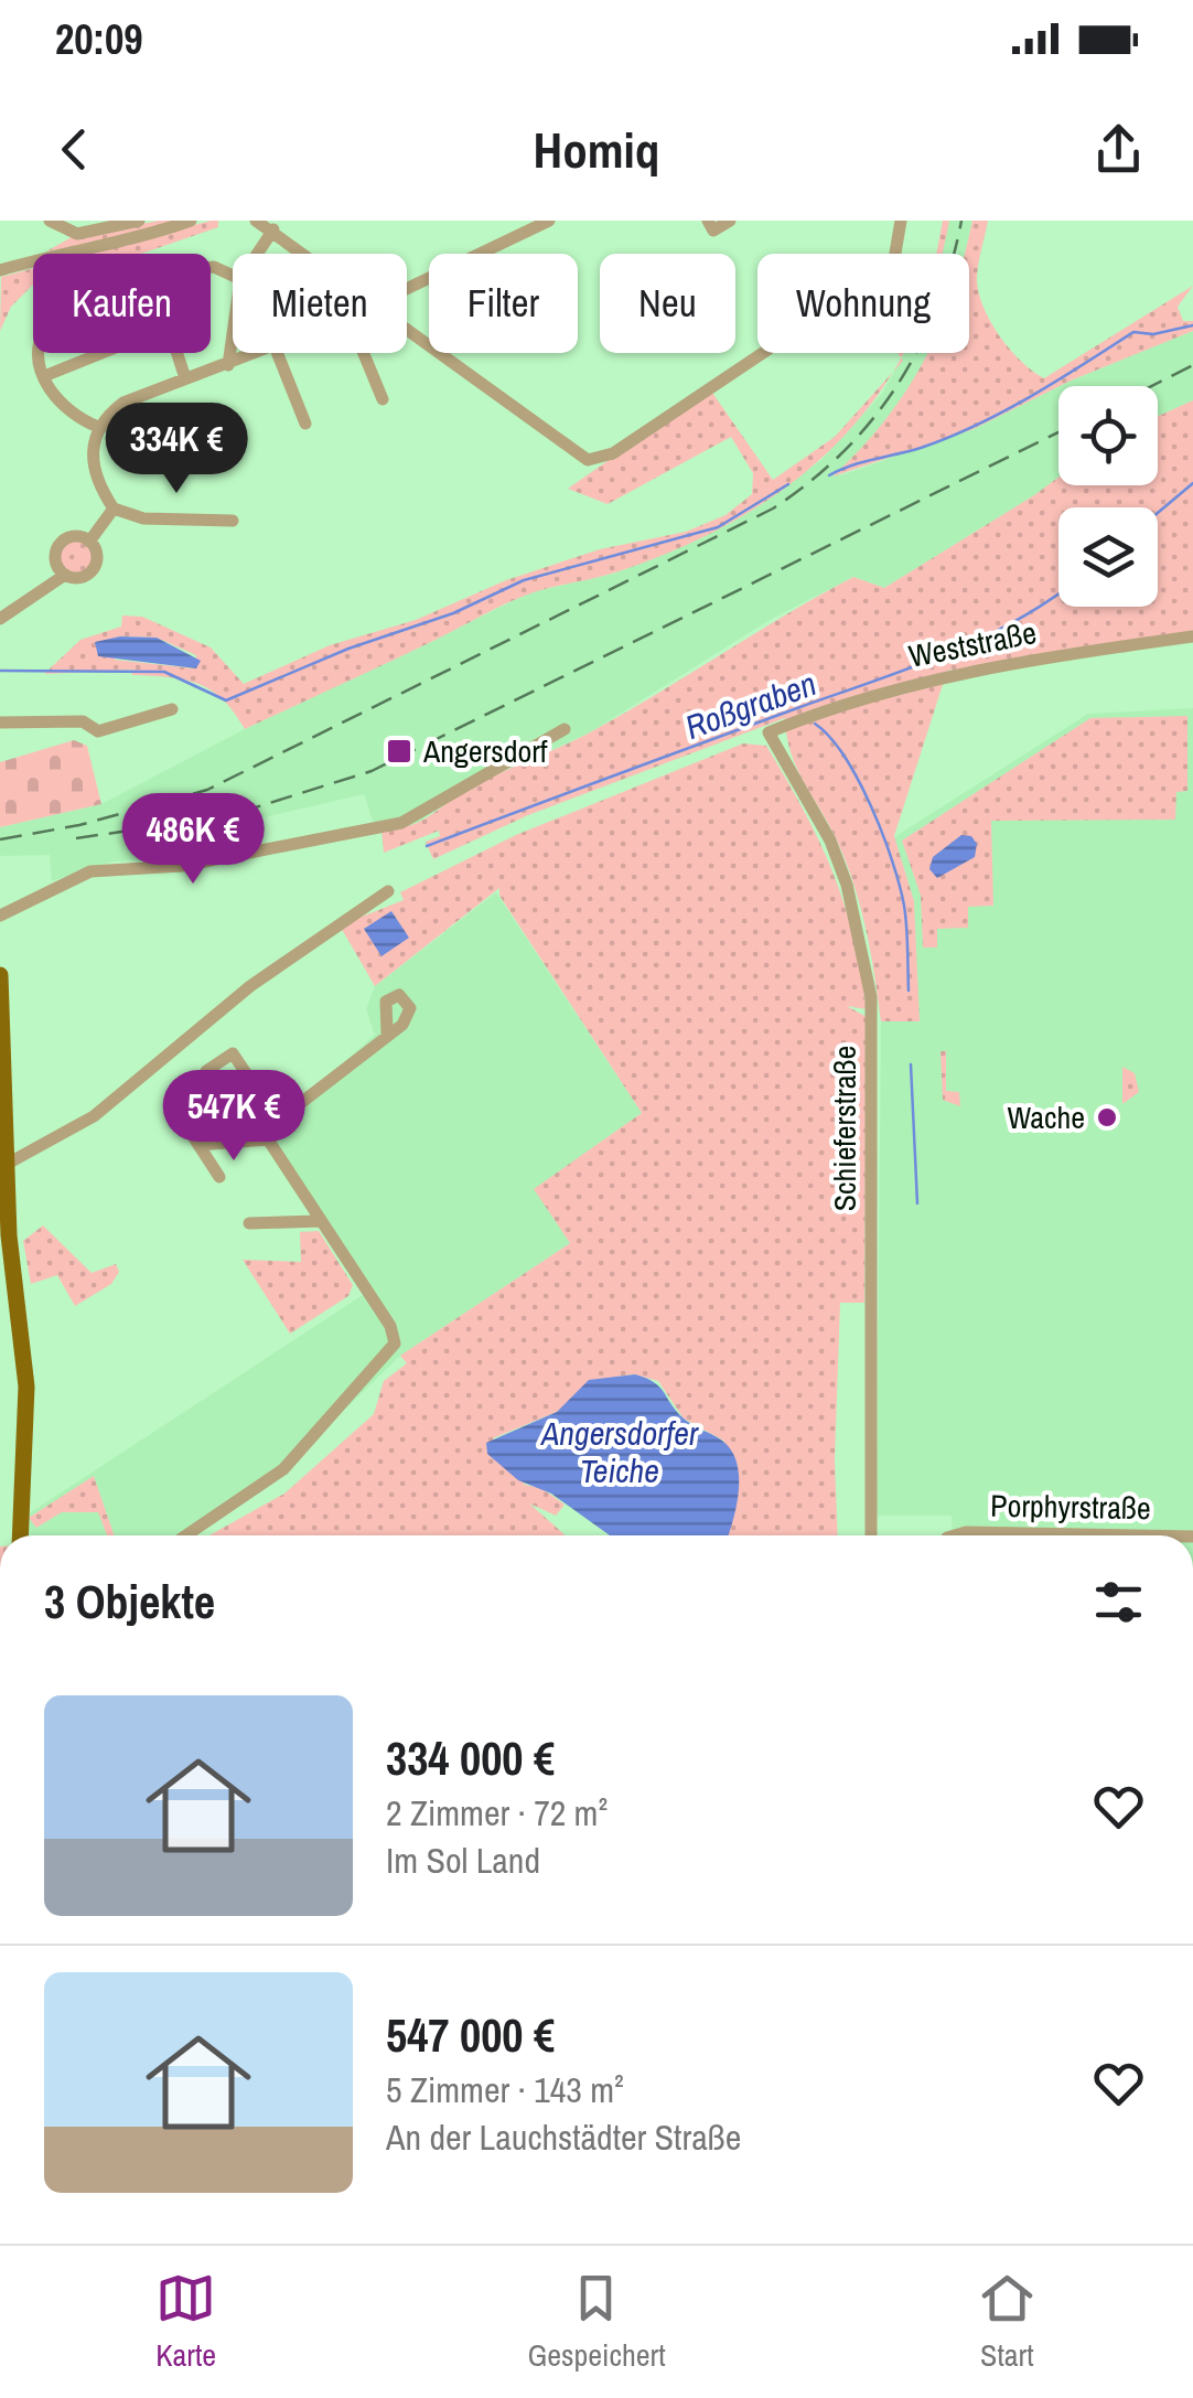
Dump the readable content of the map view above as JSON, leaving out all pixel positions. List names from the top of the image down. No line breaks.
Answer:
{"streets":{"street":["Weststraße","Schieferstraße","Porphyrstraße"]},"crossings":[["Weststraße","Schieferstraße"]],"water":["Roßgraben","Angersdorfer Teiche"],"places":{"transit":["Angersdorf"],"other":["Wache"]},"page":{"status":"20:09","header":"Homiq","chip":["Kaufen","Mieten","Filter","Neu","Wohnung"],"price":["334K €","486K €","547K €"],"heading":"3 Objekte","list":[{"name":"334 000 €","note":"2 Zimmer · 72 m² · Im Sol Land"},{"name":"547 000 €","note":"5 Zimmer · 143 m² · An der Lauchstädter Straße"}],"tabs":["Karte","Gespeichert","Start"]}}
